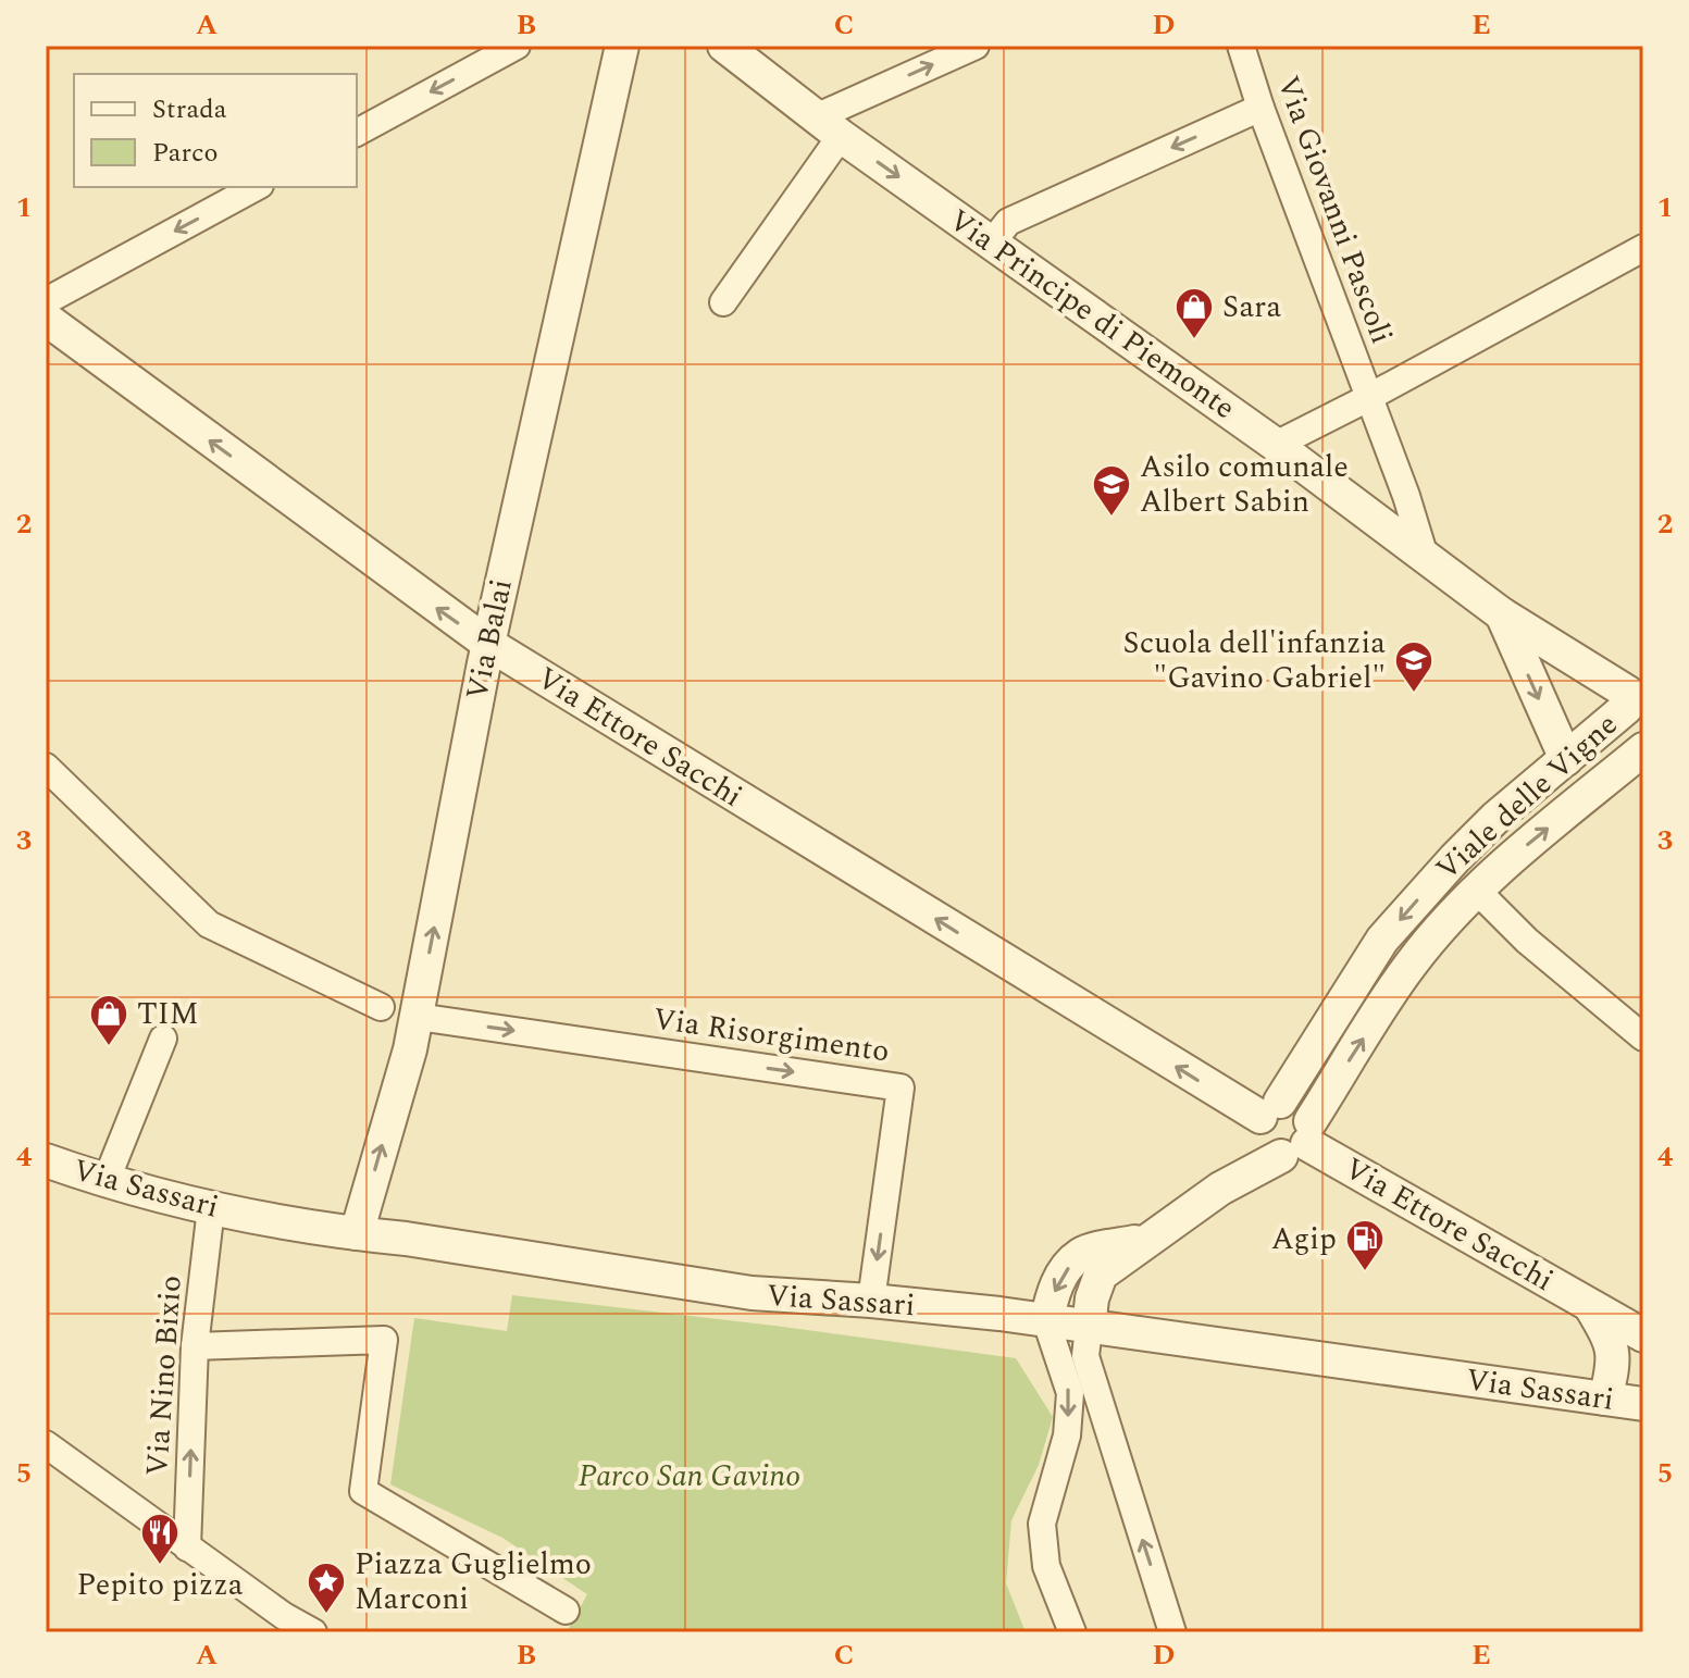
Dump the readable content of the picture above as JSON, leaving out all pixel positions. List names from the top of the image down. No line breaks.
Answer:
{"streets":{"street":["Via Giovanni Pascoli","Via Principe di Piemonte","Via Balai","Via Ettore Sacchi","Viale delle Vigne","Via Risorgimento","Via Sassari","Via Nino Bixio"]},"crossings":[["Via Giovanni Pascoli","Via Principe di Piemonte"],["Via Principe di Piemonte","Viale delle Vigne"],["Via Balai","Via Ettore Sacchi"],["Via Balai","Via Risorgimento"],["Via Balai","Via Sassari"],["Via Ettore Sacchi","Viale delle Vigne"],["Via Ettore Sacchi","Via Sassari"],["Viale delle Vigne","Via Sassari"],["Via Risorgimento","Via Sassari"],["Via Sassari","Via Nino Bixio"]],"one_way":["Via Balai","Via Ettore Sacchi","Via Nino Bixio"],"parks":["Parco San Gavino"],"places":{"shop":["Sara","TIM"],"school or university":["Asilo comunale Albert Sabin","Scuola dell'infanzia \"Gavino Gabriel\""],"fuel station":["Agip"],"restaurant":["Pepito pizza"],"place":["Piazza Guglielmo Marconi"]},"legend":["Strada","Parco"],"grid":{"columns":["A","B","C","D","E"],"rows":["1","2","3","4","5"]}}
